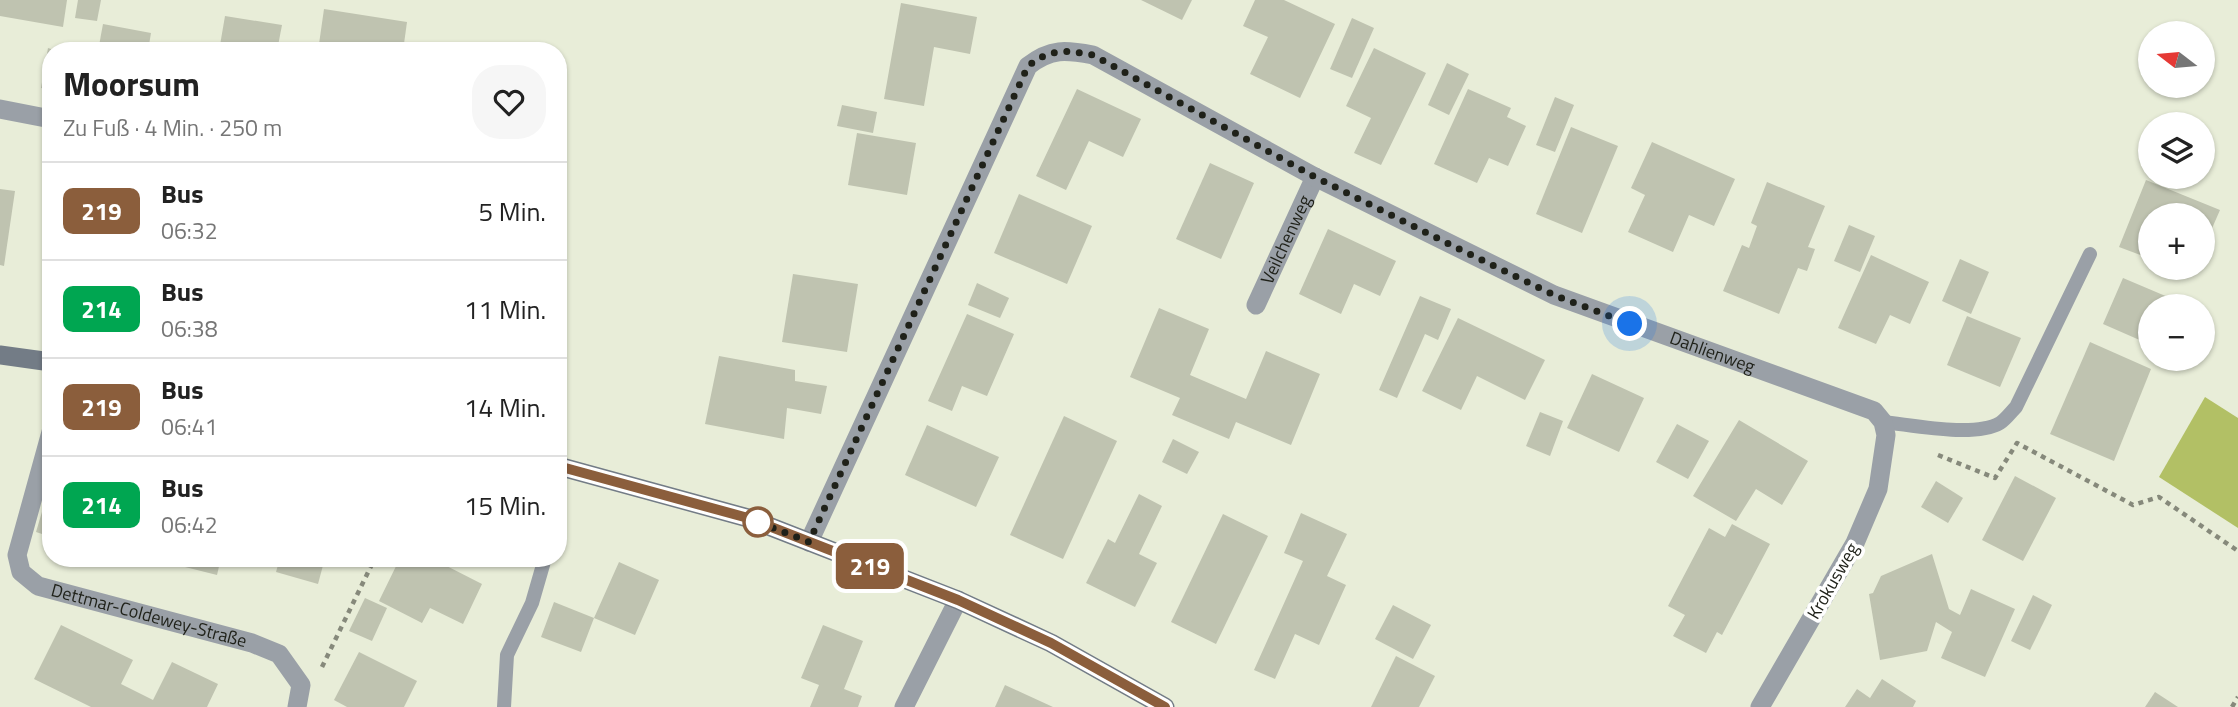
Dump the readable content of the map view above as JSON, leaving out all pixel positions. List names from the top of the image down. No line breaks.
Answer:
{"streets":{"street":["Veilchenweg","Dahlienweg","Krokusweg","Dettmar-Coldewey-Straße"]},"crossings":[["Veilchenweg","Dahlienweg"],["Dahlienweg","Krokusweg"]],"lines":["bus line 219"],"north":"left","page":{"on_map":"219","map_buttons":["+","−"],"heading":["Moorsum","Zu Fuß · 4 Min. · 250 m"],"list":[{"mark":"219","name":"Bus","note":"06:32","value":"5 Min."},{"mark":"214","name":"Bus","note":"06:38","value":"11 Min."},{"mark":"219","name":"Bus","note":"06:41","value":"14 Min."},{"mark":"214","name":"Bus","note":"06:42","value":"15 Min."}]}}
